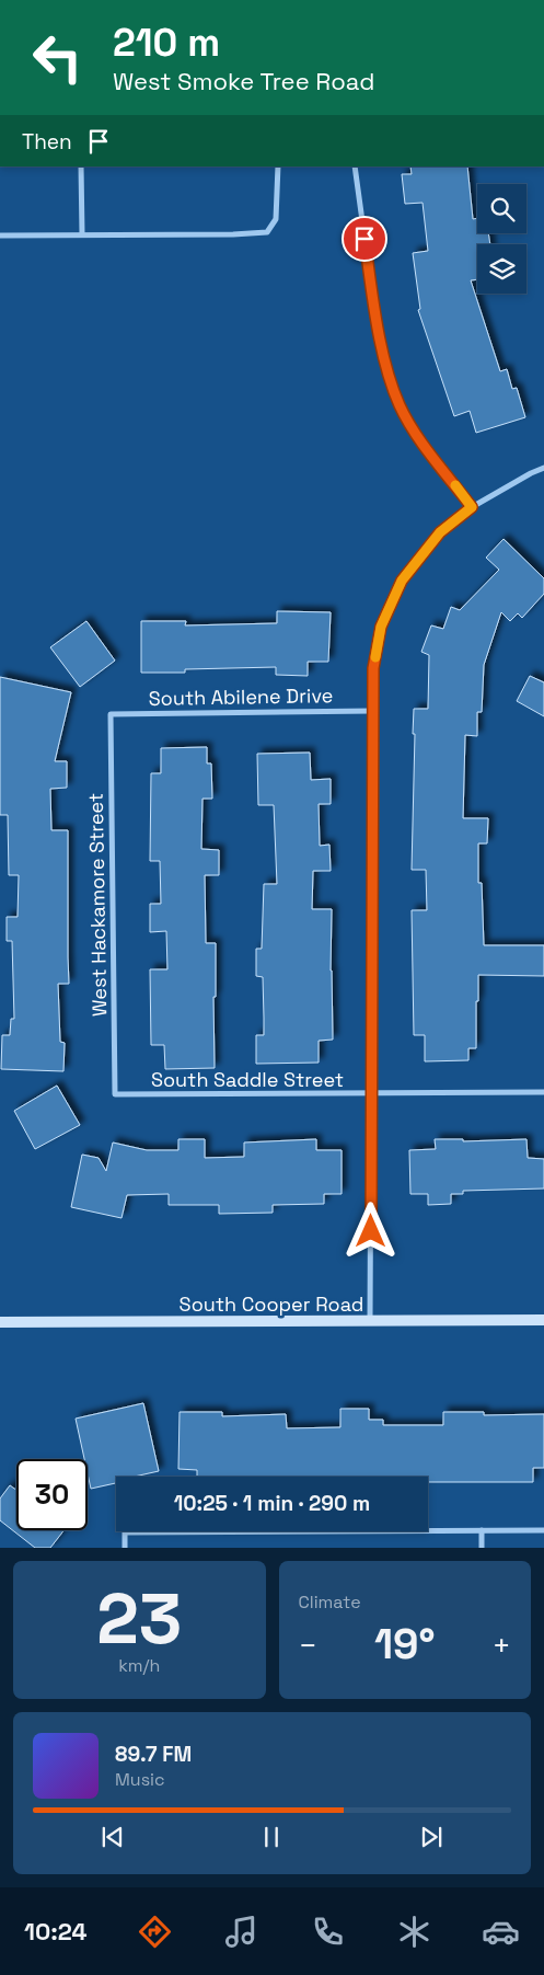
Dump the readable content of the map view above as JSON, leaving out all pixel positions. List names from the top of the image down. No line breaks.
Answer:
{"streets":{"main road":["South Cooper Road"],"street":["South Abilene Drive","West Hackamore Street","South Saddle Street"]},"crossings":[["South Abilene Drive","West Hackamore Street"],["West Hackamore Street","South Saddle Street"]],"page":{"turn":["210 m","West Smoke Tree Road"],"then":"Then","limit":"30","trip":"10:25 · 1 min · 290 m","tile":[["23","km/h"],"Climate"],"heat":["−","19°","+"],"song":["89.7 FM","Music"],"tabs":"10:24"}}
